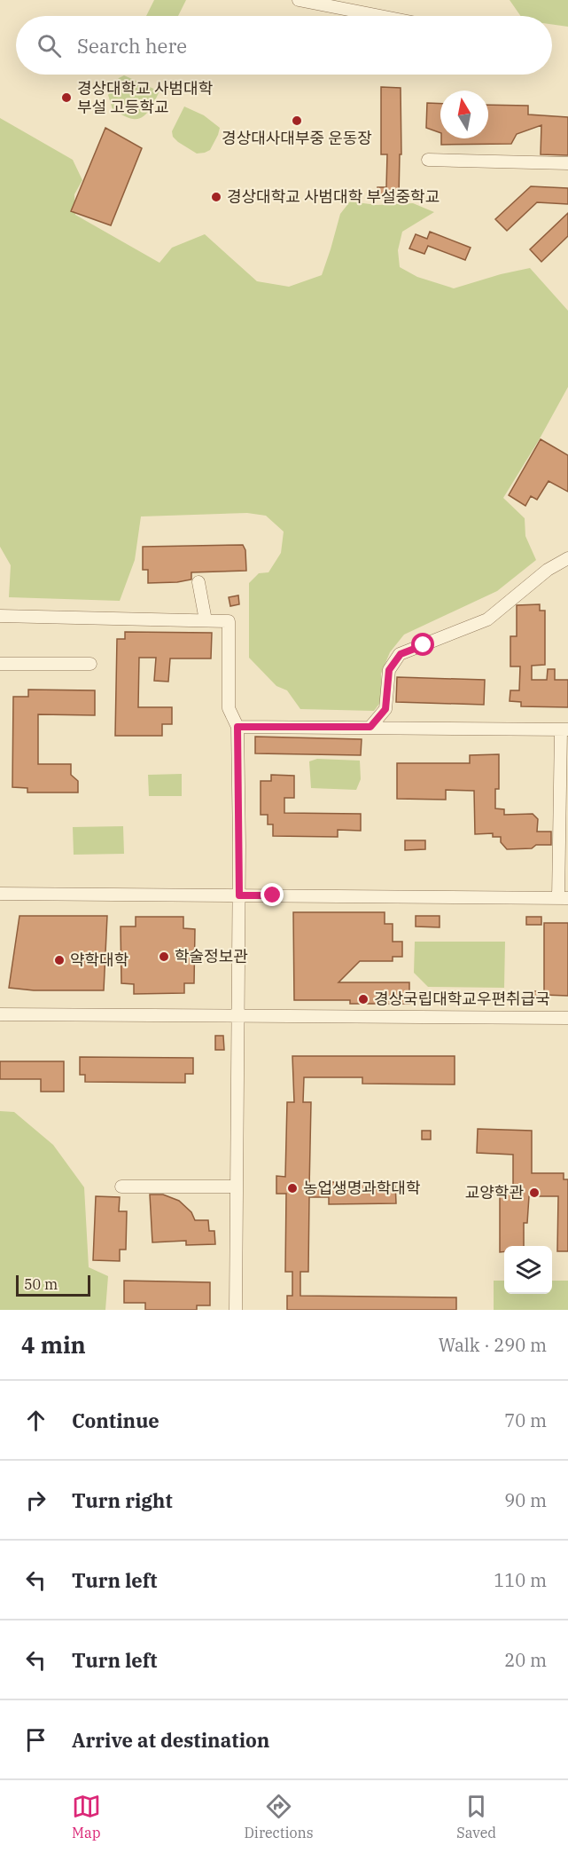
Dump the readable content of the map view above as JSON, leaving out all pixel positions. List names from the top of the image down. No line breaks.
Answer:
{"places":["경상대학교 사범대학 부설 고등학교","경상대사대부중 운동장","경상대학교 사범대학 부설중학교","학술정보관","약학대학","경상국립대학교우편취급국","농업생명과학대학","교양학관"],"scale_bar":"50 m","north":"top","page":{"search":"Search here","scale":"50 m","heading":["4 min","Walk · 290 m"],"list":[["Continue","70 m"],["Turn right","90 m"],["Turn left","110 m"],["Turn left","20 m"],"Arrive at destination"],"nav":["Map","Directions","Saved"]}}
